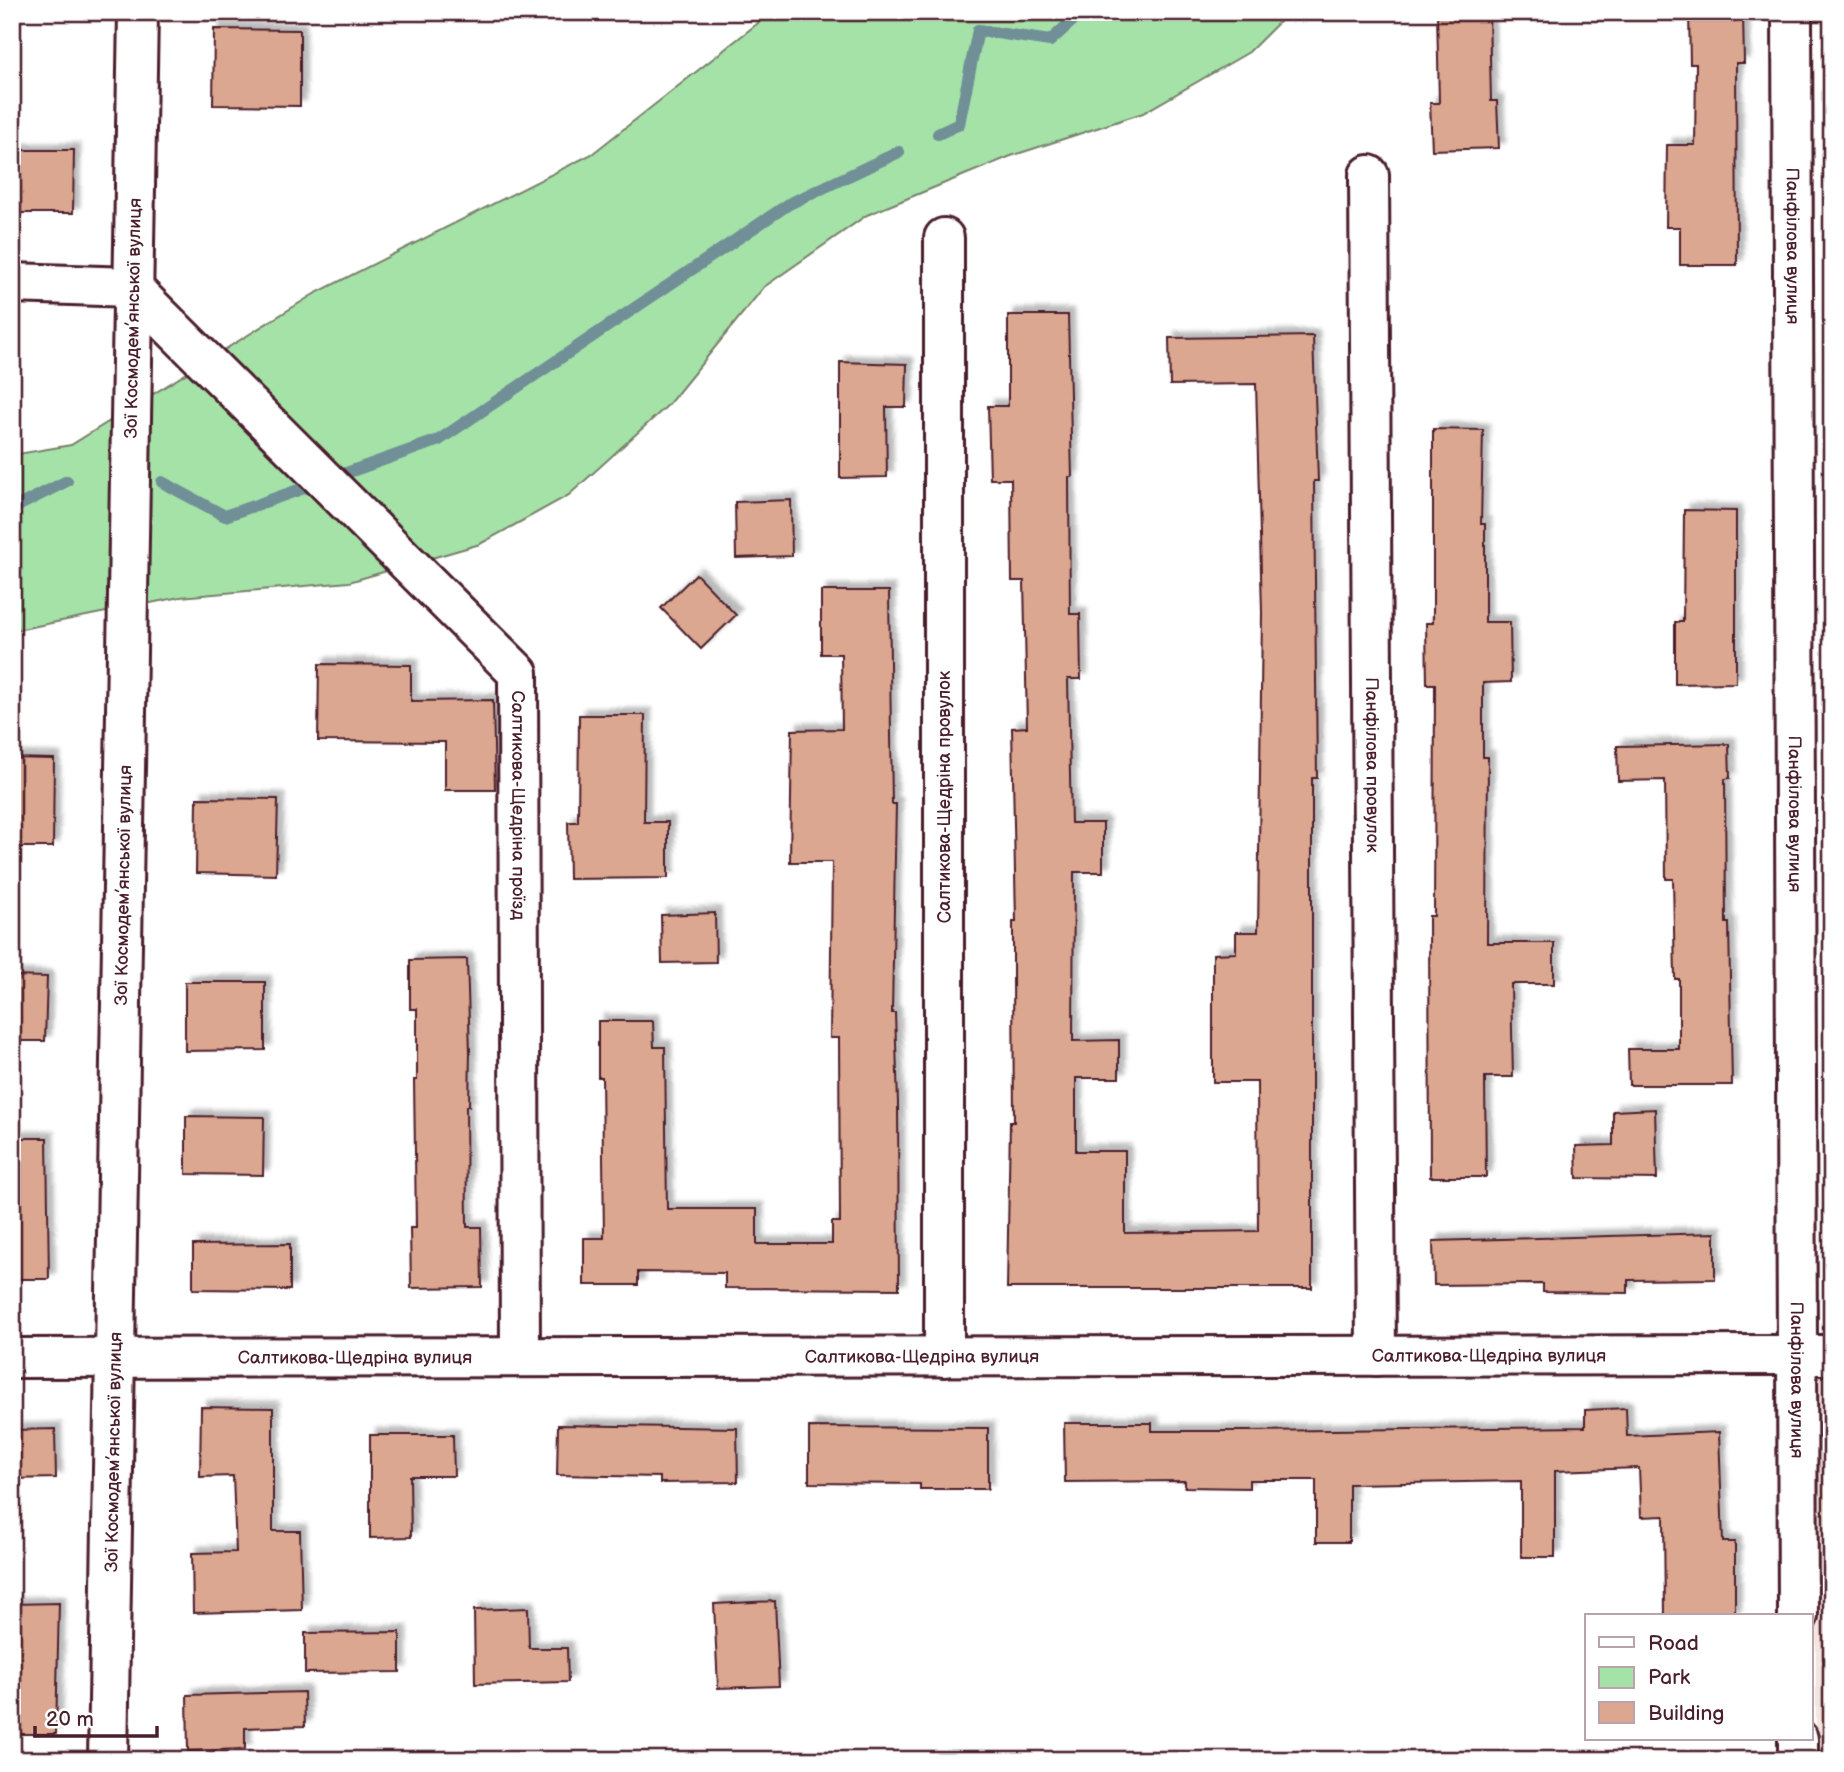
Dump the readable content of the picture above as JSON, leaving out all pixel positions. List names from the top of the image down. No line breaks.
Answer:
{"streets":{"street":["Панфілова вулиця","Зої Космодем’янської вулиця","Панфілова провулок","Салтикова-Щедріна провулок","Салтикова-Щедріна проїзд","Салтикова-Щедріна вулиця"]},"crossings":[["Панфілова вулиця","Салтикова-Щедріна вулиця"],["Зої Космодем’янської вулиця","Салтикова-Щедріна проїзд"],["Зої Космодем’янської вулиця","Салтикова-Щедріна вулиця"],["Панфілова провулок","Салтикова-Щедріна вулиця"],["Салтикова-Щедріна провулок","Салтикова-Щедріна вулиця"],["Салтикова-Щедріна проїзд","Салтикова-Щедріна вулиця"]],"legend":["Road","Park","Building"],"scale_bar":"20 m"}
